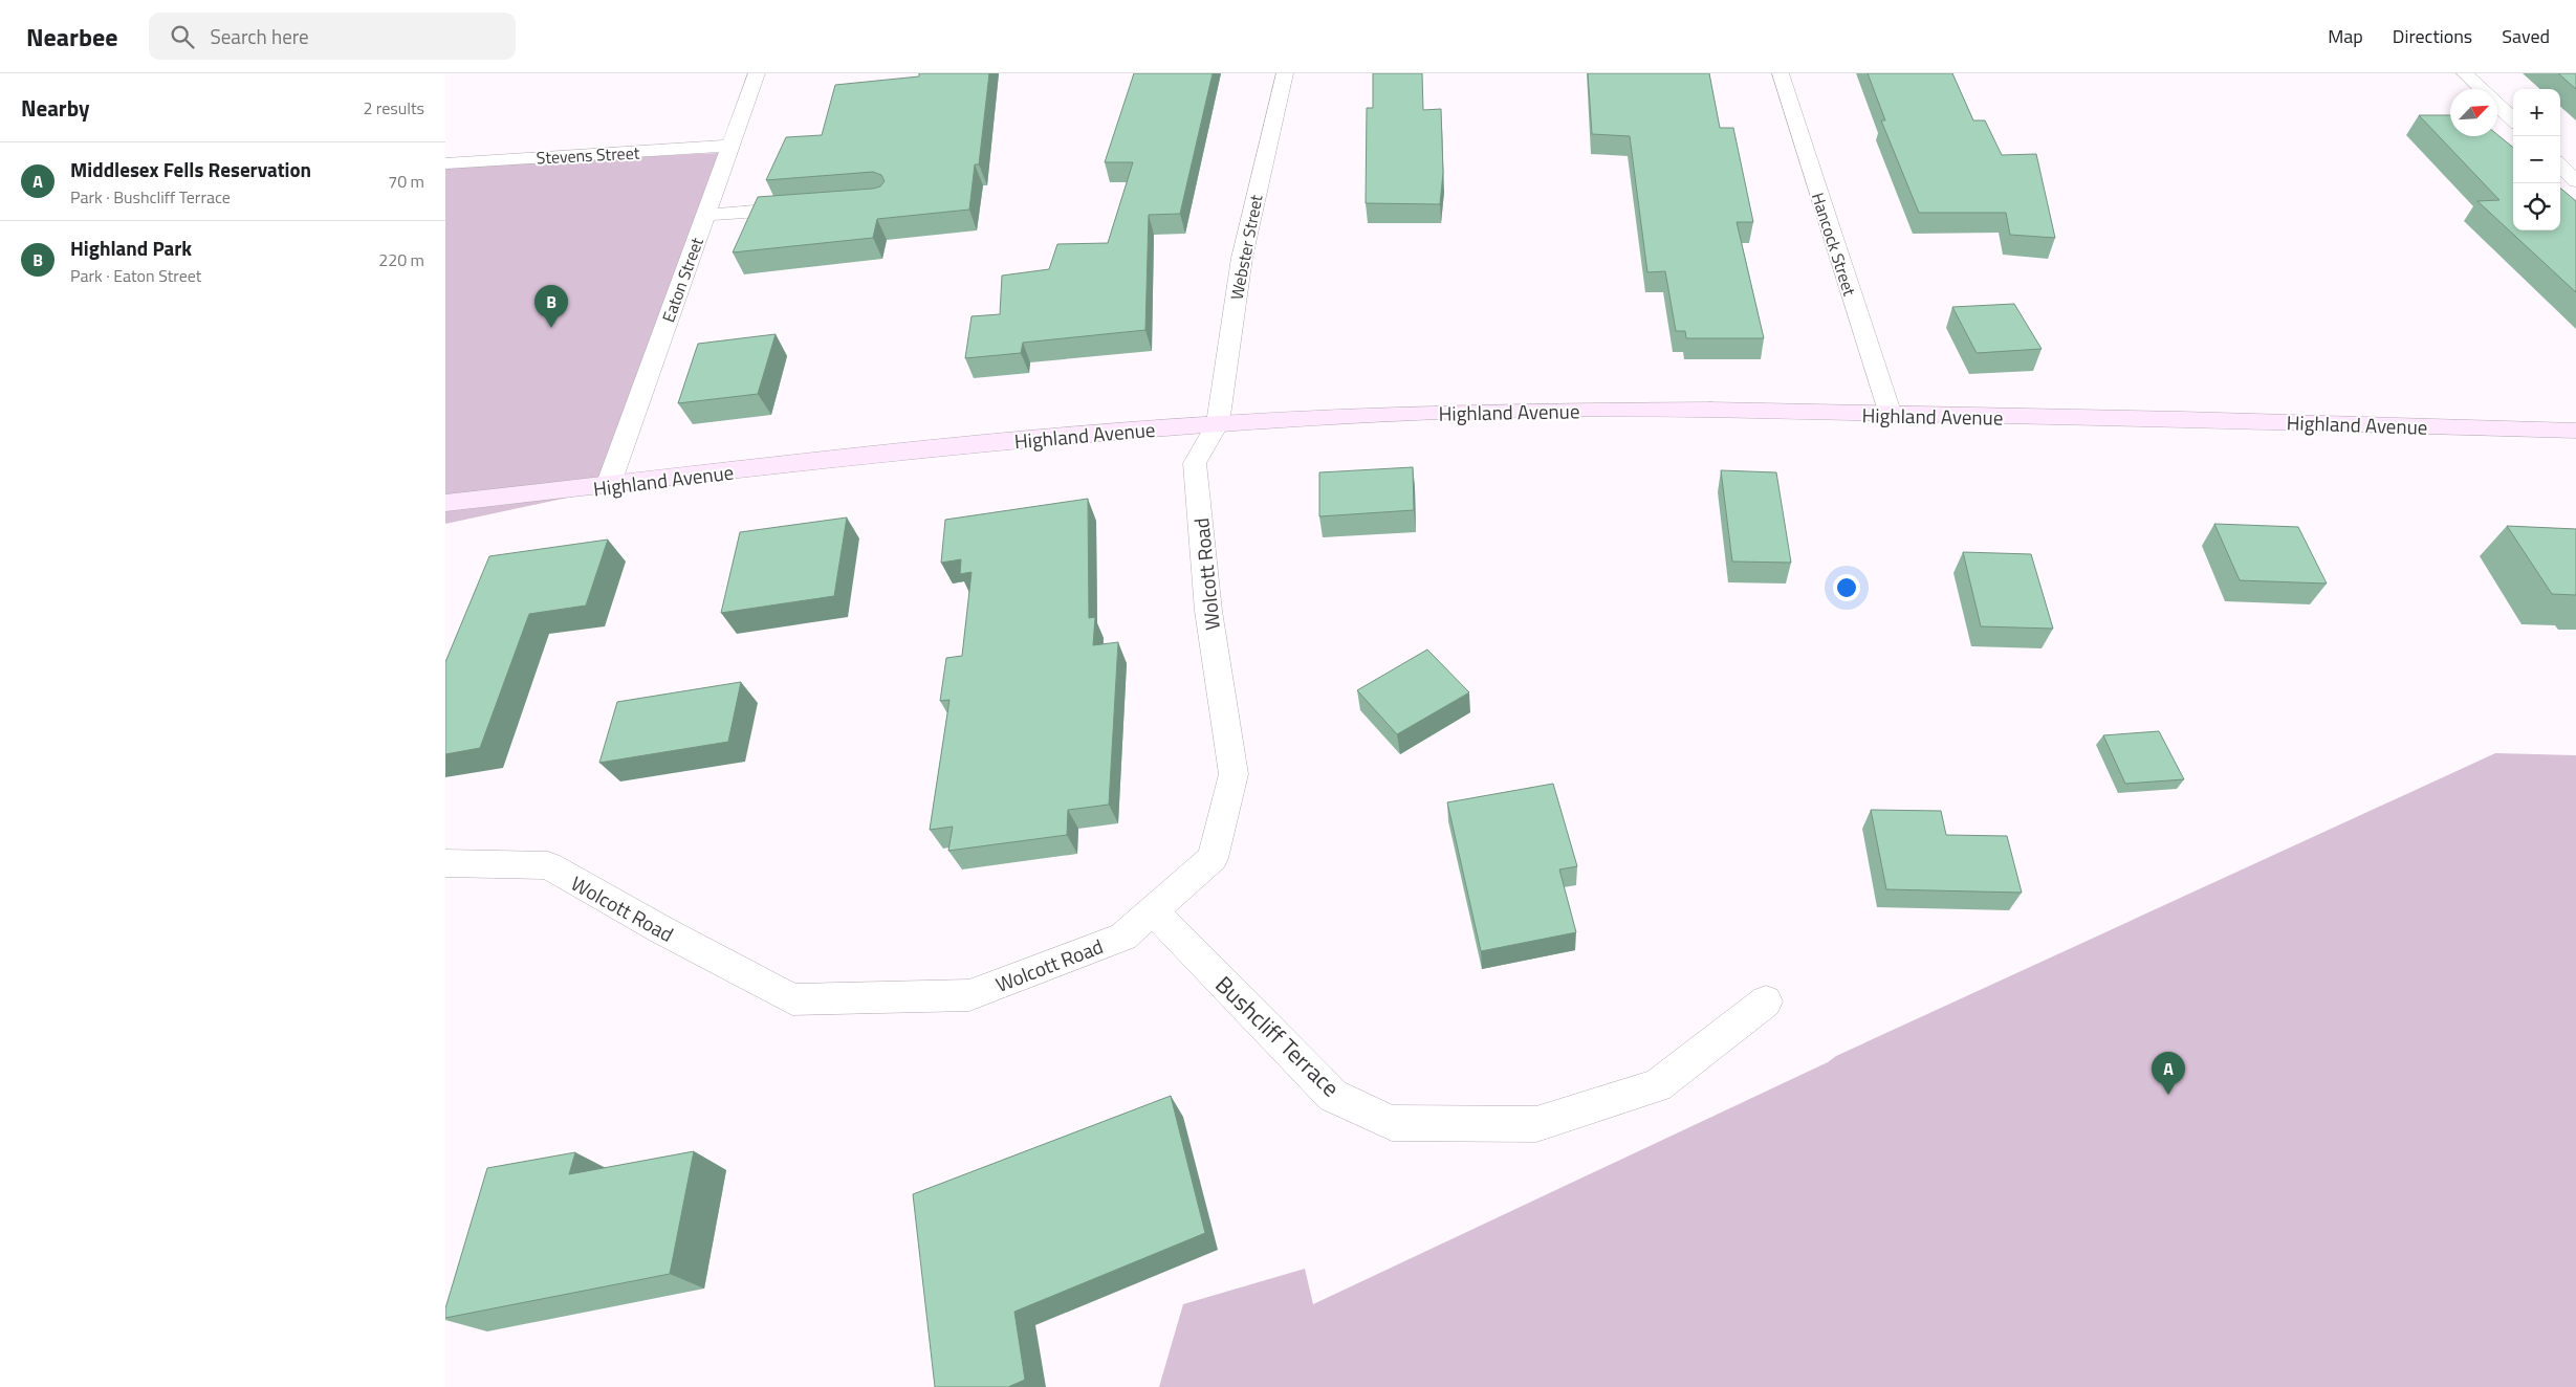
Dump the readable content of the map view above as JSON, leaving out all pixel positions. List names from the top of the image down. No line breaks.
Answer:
{"streets":{"main road":["Highland Avenue"],"street":["Stevens Street","Hancock Street","Webster Street","Eaton Street","Wolcott Road","Bushcliff Terrace"]},"crossings":[["Stevens Street","Eaton Street"],["Hancock Street","Highland Avenue"],["Webster Street","Highland Avenue"],["Webster Street","Wolcott Road"],["Eaton Street","Highland Avenue"],["Highland Avenue","Wolcott Road"],["Wolcott Road","Bushcliff Terrace"]],"north":"top right","page":{"header":"Nearbee","search":"Search here","nav":["Map","Directions","Saved"],"heading":["Nearby","2 results"],"map_buttons":["+","−"],"list":[{"mark":"A","name":"Middlesex Fells Reservation","note":"Park · Bushcliff Terrace","value":"70 m"},{"mark":"B","name":"Highland Park","note":"Park · Eaton Street","value":"220 m"}],"pins":["B","A"]}}
